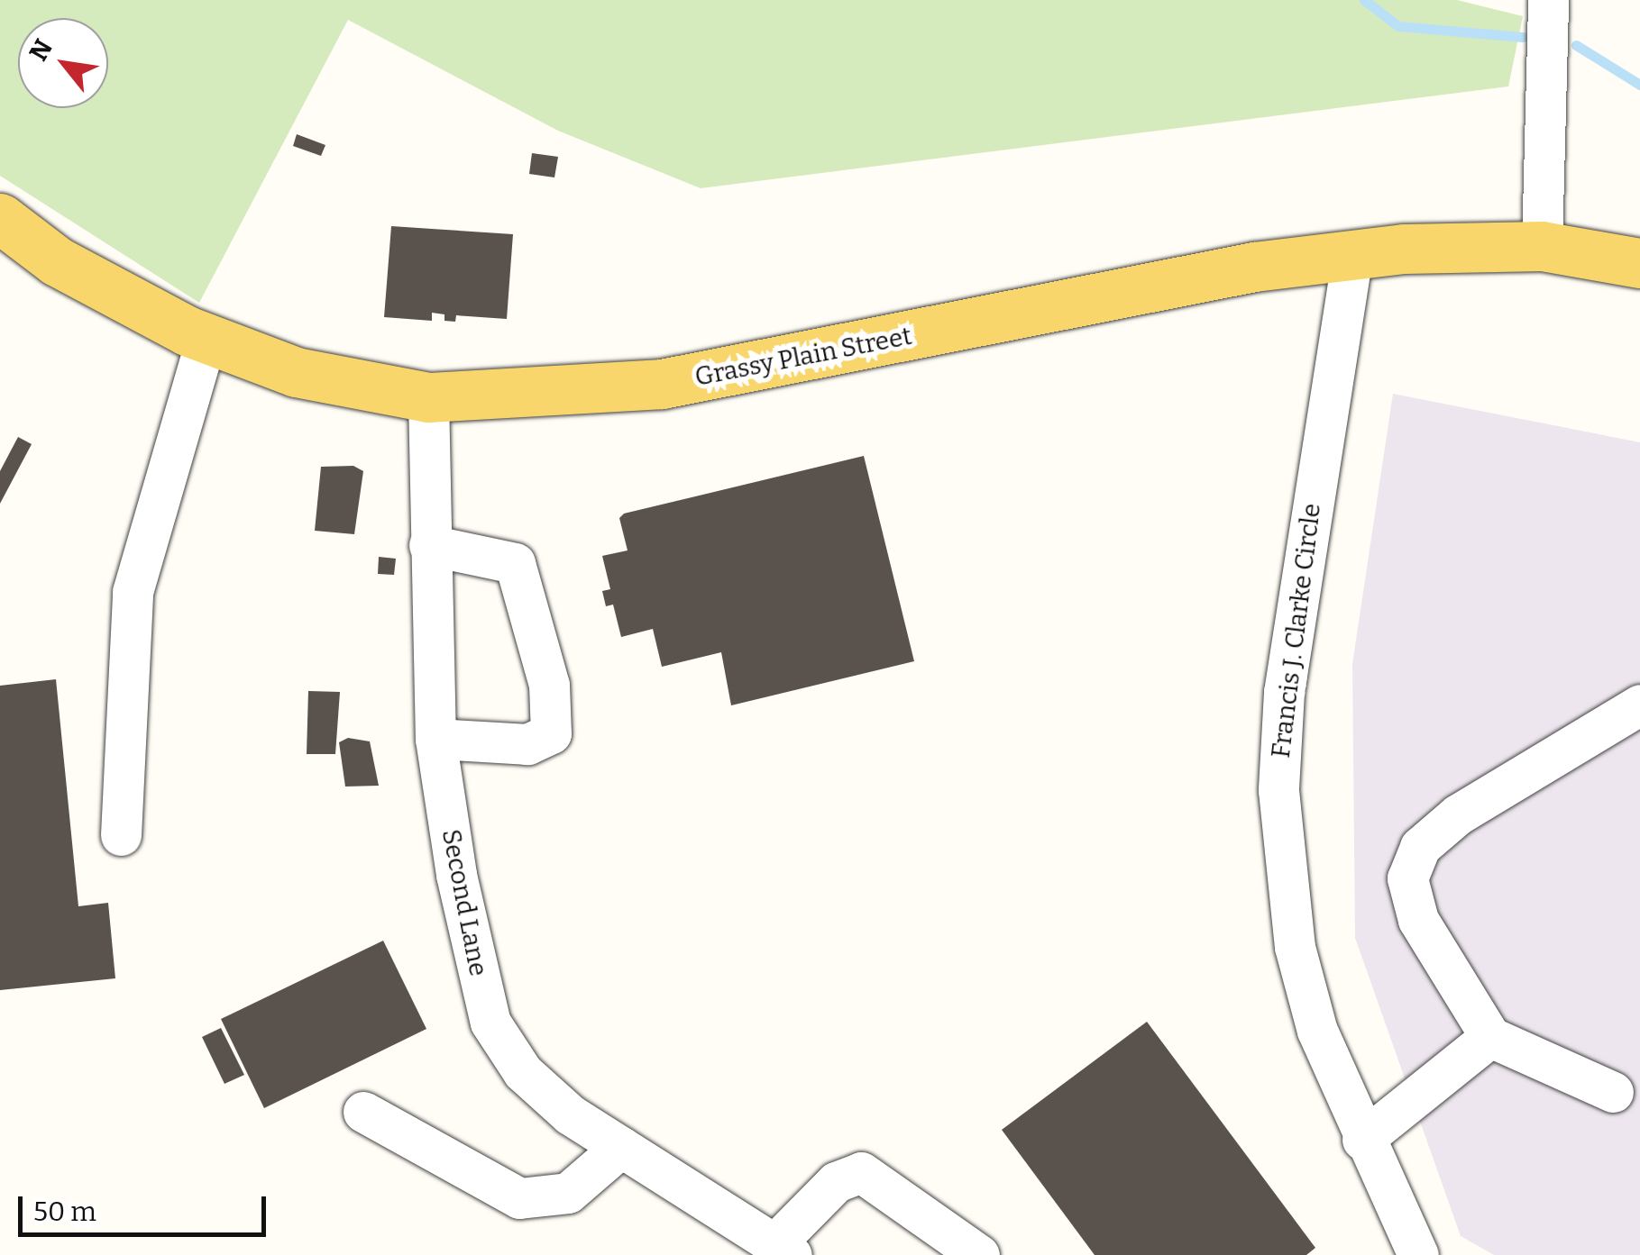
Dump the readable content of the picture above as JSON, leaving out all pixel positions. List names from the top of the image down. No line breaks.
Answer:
{"streets":{"main road":["Grassy Plain Street"],"street":["Francis J. Clarke Circle","Second Lane"]},"crossings":[["Grassy Plain Street","Francis J. Clarke Circle"],["Grassy Plain Street","Second Lane"]],"scale_bar":"50 m","north":"top left"}
